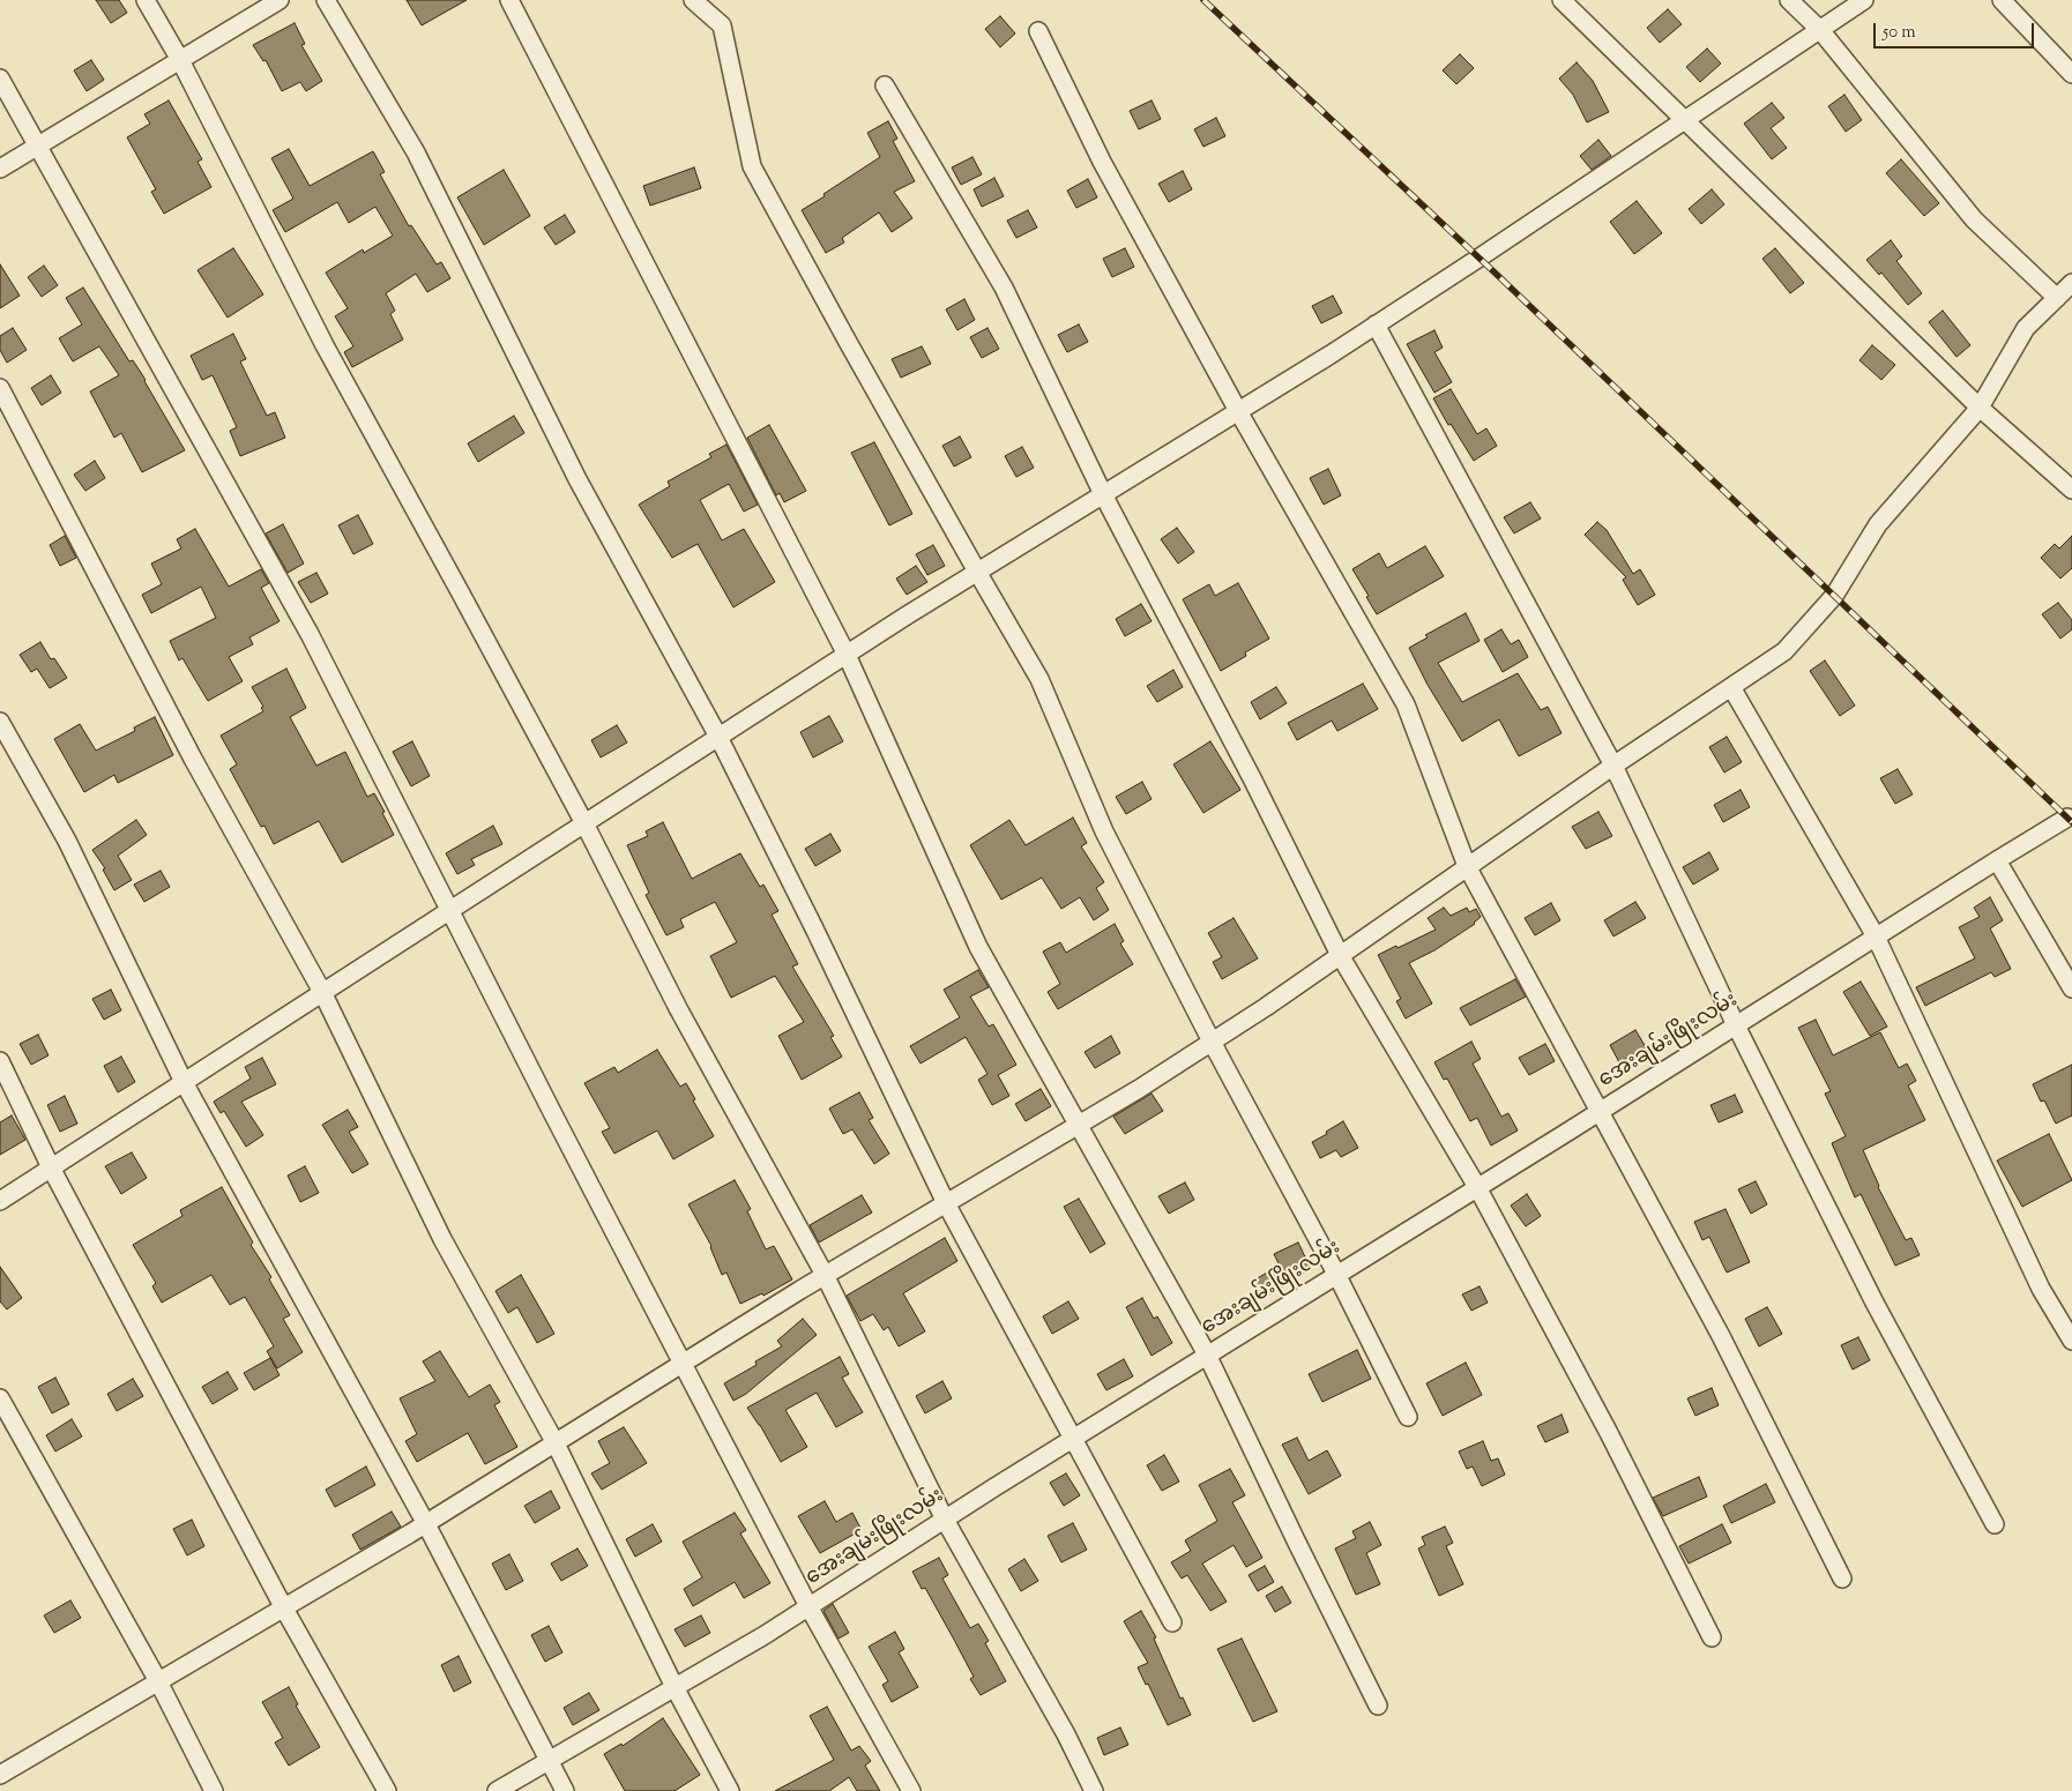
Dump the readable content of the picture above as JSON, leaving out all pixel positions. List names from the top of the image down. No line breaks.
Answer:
{"streets":{"street":["အေးချမ်းဖြိုးလမ်း"]},"scale_bar":"50 m"}
